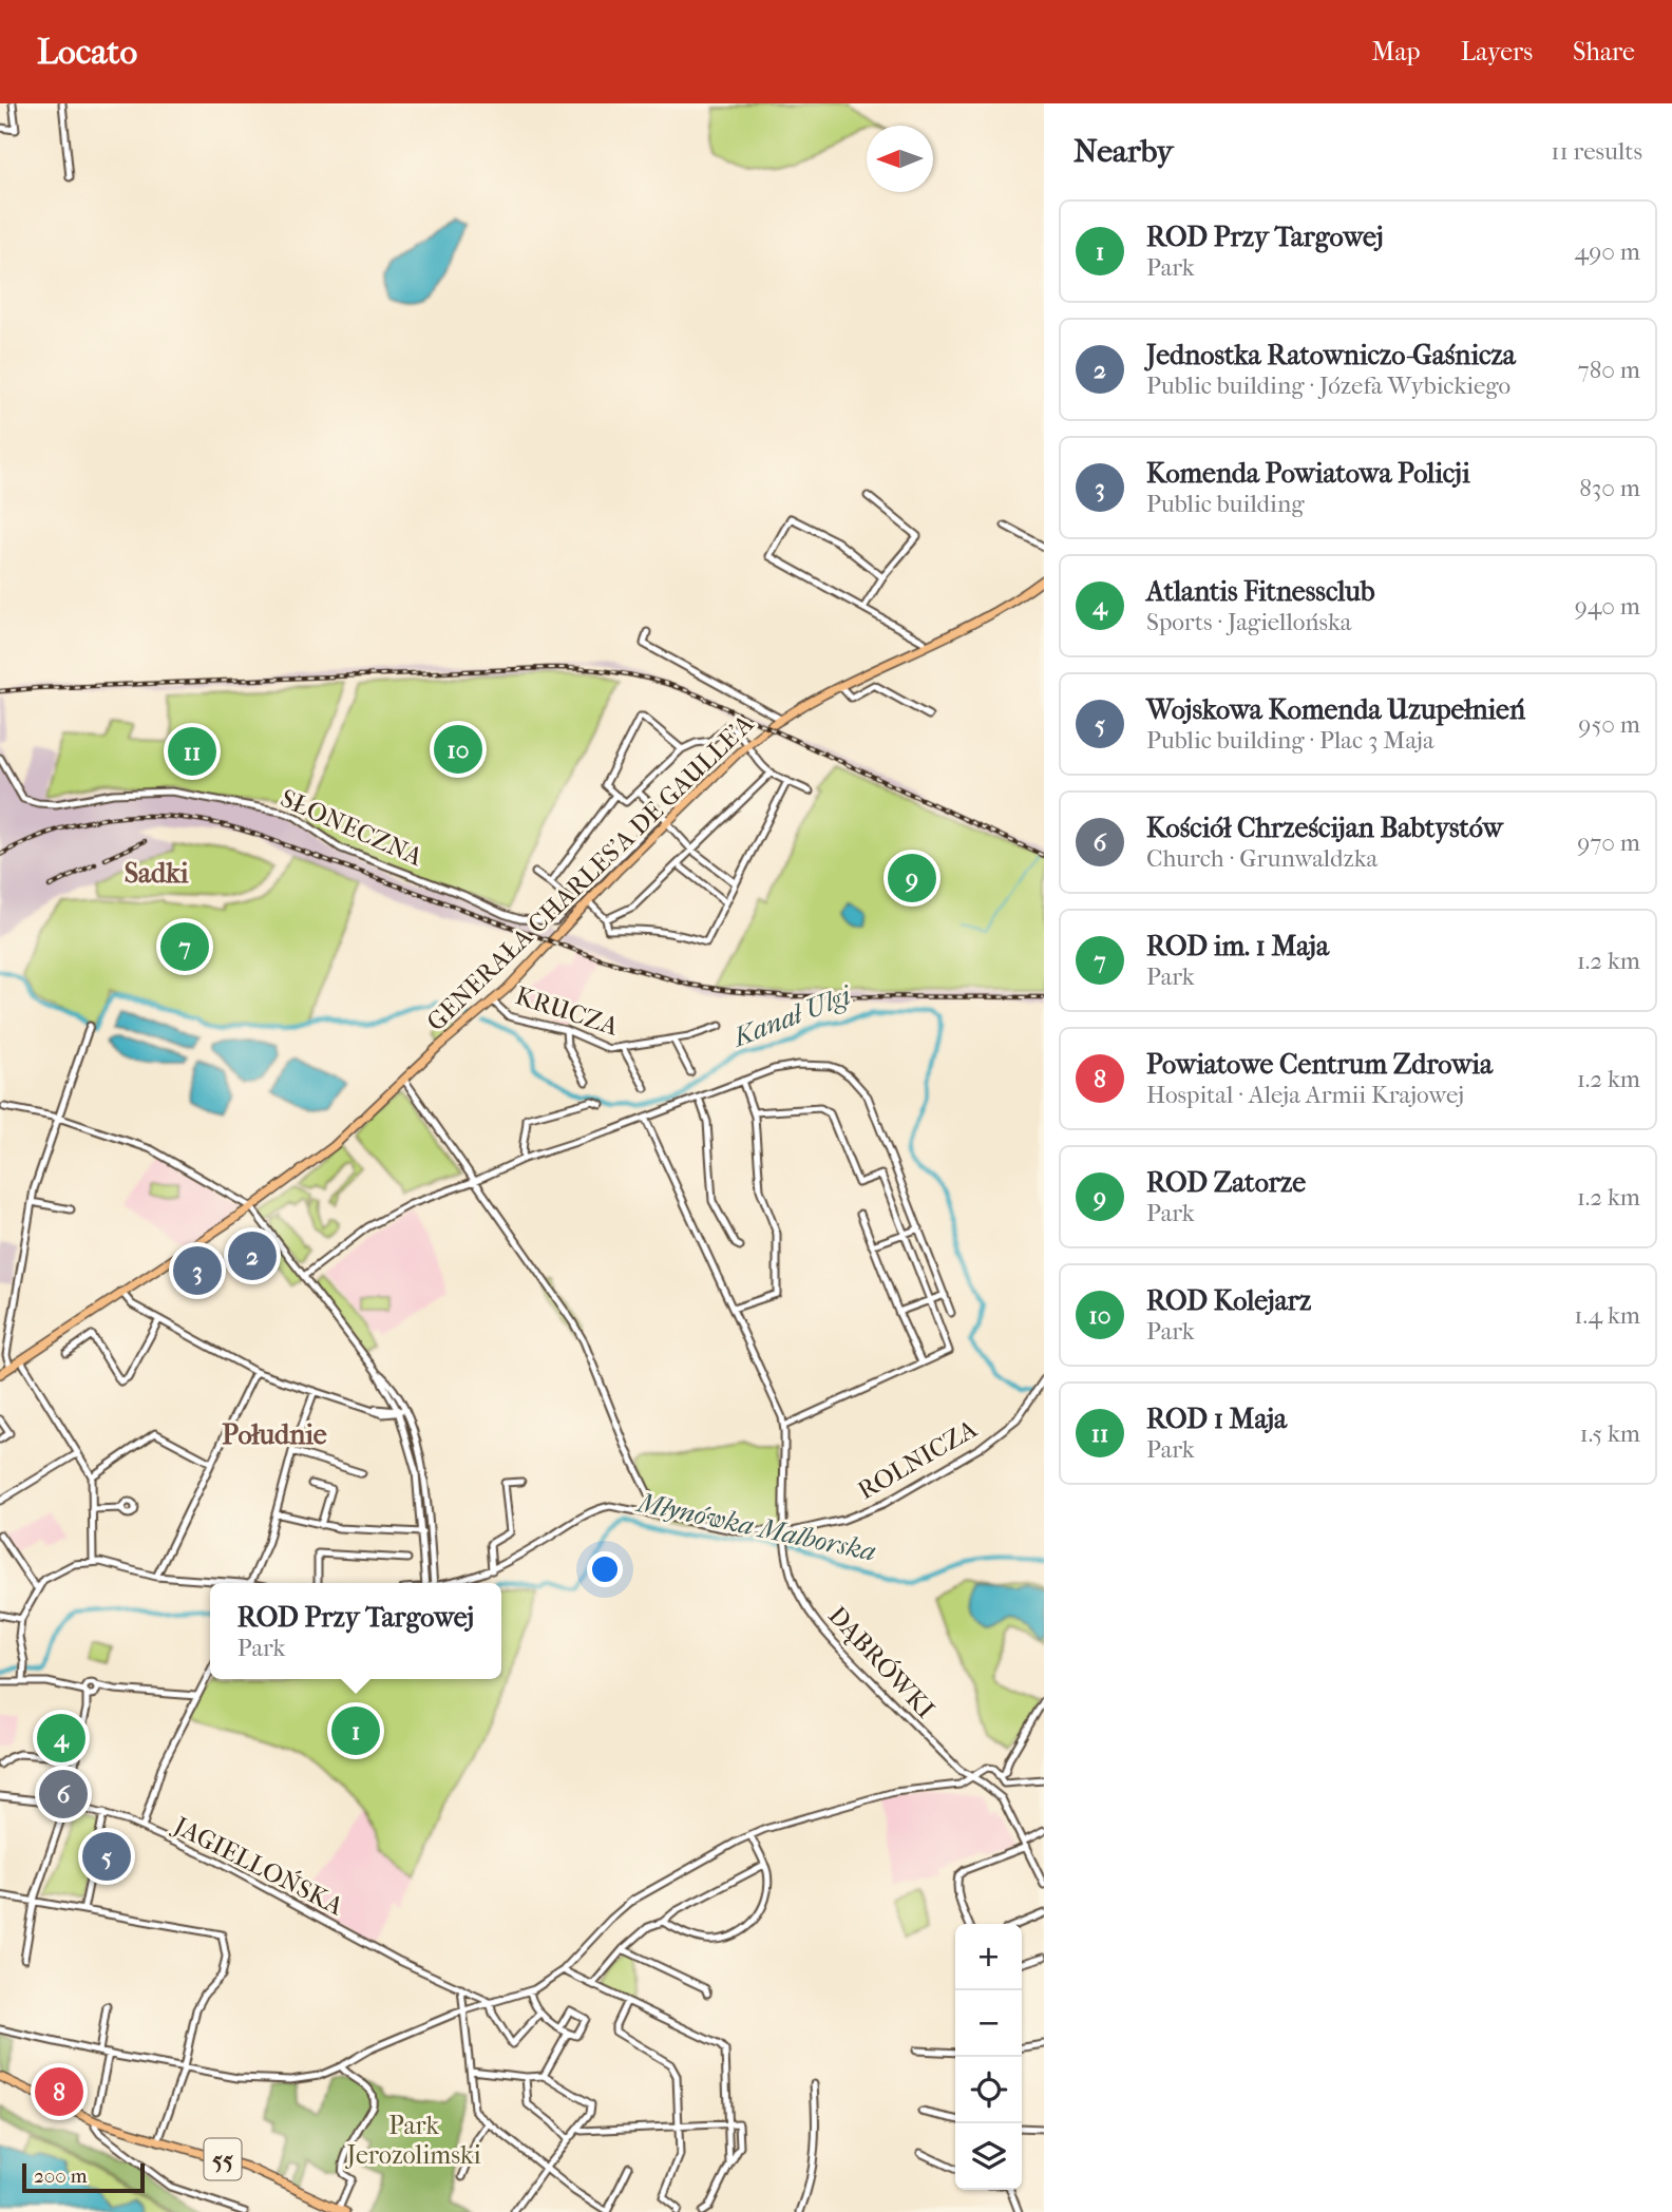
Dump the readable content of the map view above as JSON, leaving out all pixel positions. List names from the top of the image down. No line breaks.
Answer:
{"streets":{"main road":["GENERAŁA CHARLES'A DE GAULLE'A","55"],"street":["SŁONECZNA","KRUCZA","ROLNICZA","DĄBRÓWKI","JAGIELLOŃSKA"]},"crossings":[["GENERAŁA CHARLES'A DE GAULLE'A","KRUCZA"],["ROLNICZA","DĄBRÓWKI"]],"districts":["Sadki","Południe"],"water":["Kanał Ulgi","Młynówka Malborska"],"parks":["Park Jerozolimski"],"scale_bar":"200 m","north":"left","page":{"header":"Locato","nav":["Map","Layers","Share"],"heading":["Nearby","11 results"],"list":[{"mark":"1","name":"ROD Przy Targowej","note":"Park","value":"490 m"},{"mark":"2","name":"Jednostka Ratowniczo-Gaśnicza","note":"Public building · Józefa Wybickiego","value":"780 m"},{"mark":"3","name":"Komenda Powiatowa Policji","note":"Public building","value":"830 m"},{"mark":"4","name":"Atlantis Fitnessclub","note":"Sports · Jagiellońska","value":"940 m"},{"mark":"5","name":"Wojskowa Komenda Uzupełnień","note":"Public building · Plac 3 Maja","value":"950 m"},{"mark":"6","name":"Kościół Chrześcijan Babtystów","note":"Church · Grunwaldzka","value":"970 m"},{"mark":"7","name":"ROD im. 1 Maja","note":"Park","value":"1.2 km"},{"mark":"8","name":"Powiatowe Centrum Zdrowia","note":"Hospital · Aleja Armii Krajowej","value":"1.2 km"},{"mark":"9","name":"ROD Zatorze","note":"Park","value":"1.2 km"},{"mark":"10","name":"ROD Kolejarz","note":"Park","value":"1.4 km"},{"mark":"11","name":"ROD 1 Maja","note":"Park","value":"1.5 km"}],"pins":["10","11","9","7","2","3","1","4","6","5","8"],"popup":["ROD Przy Targowej","Park"],"map_buttons":["+","−"],"scale":"200 m"}}
